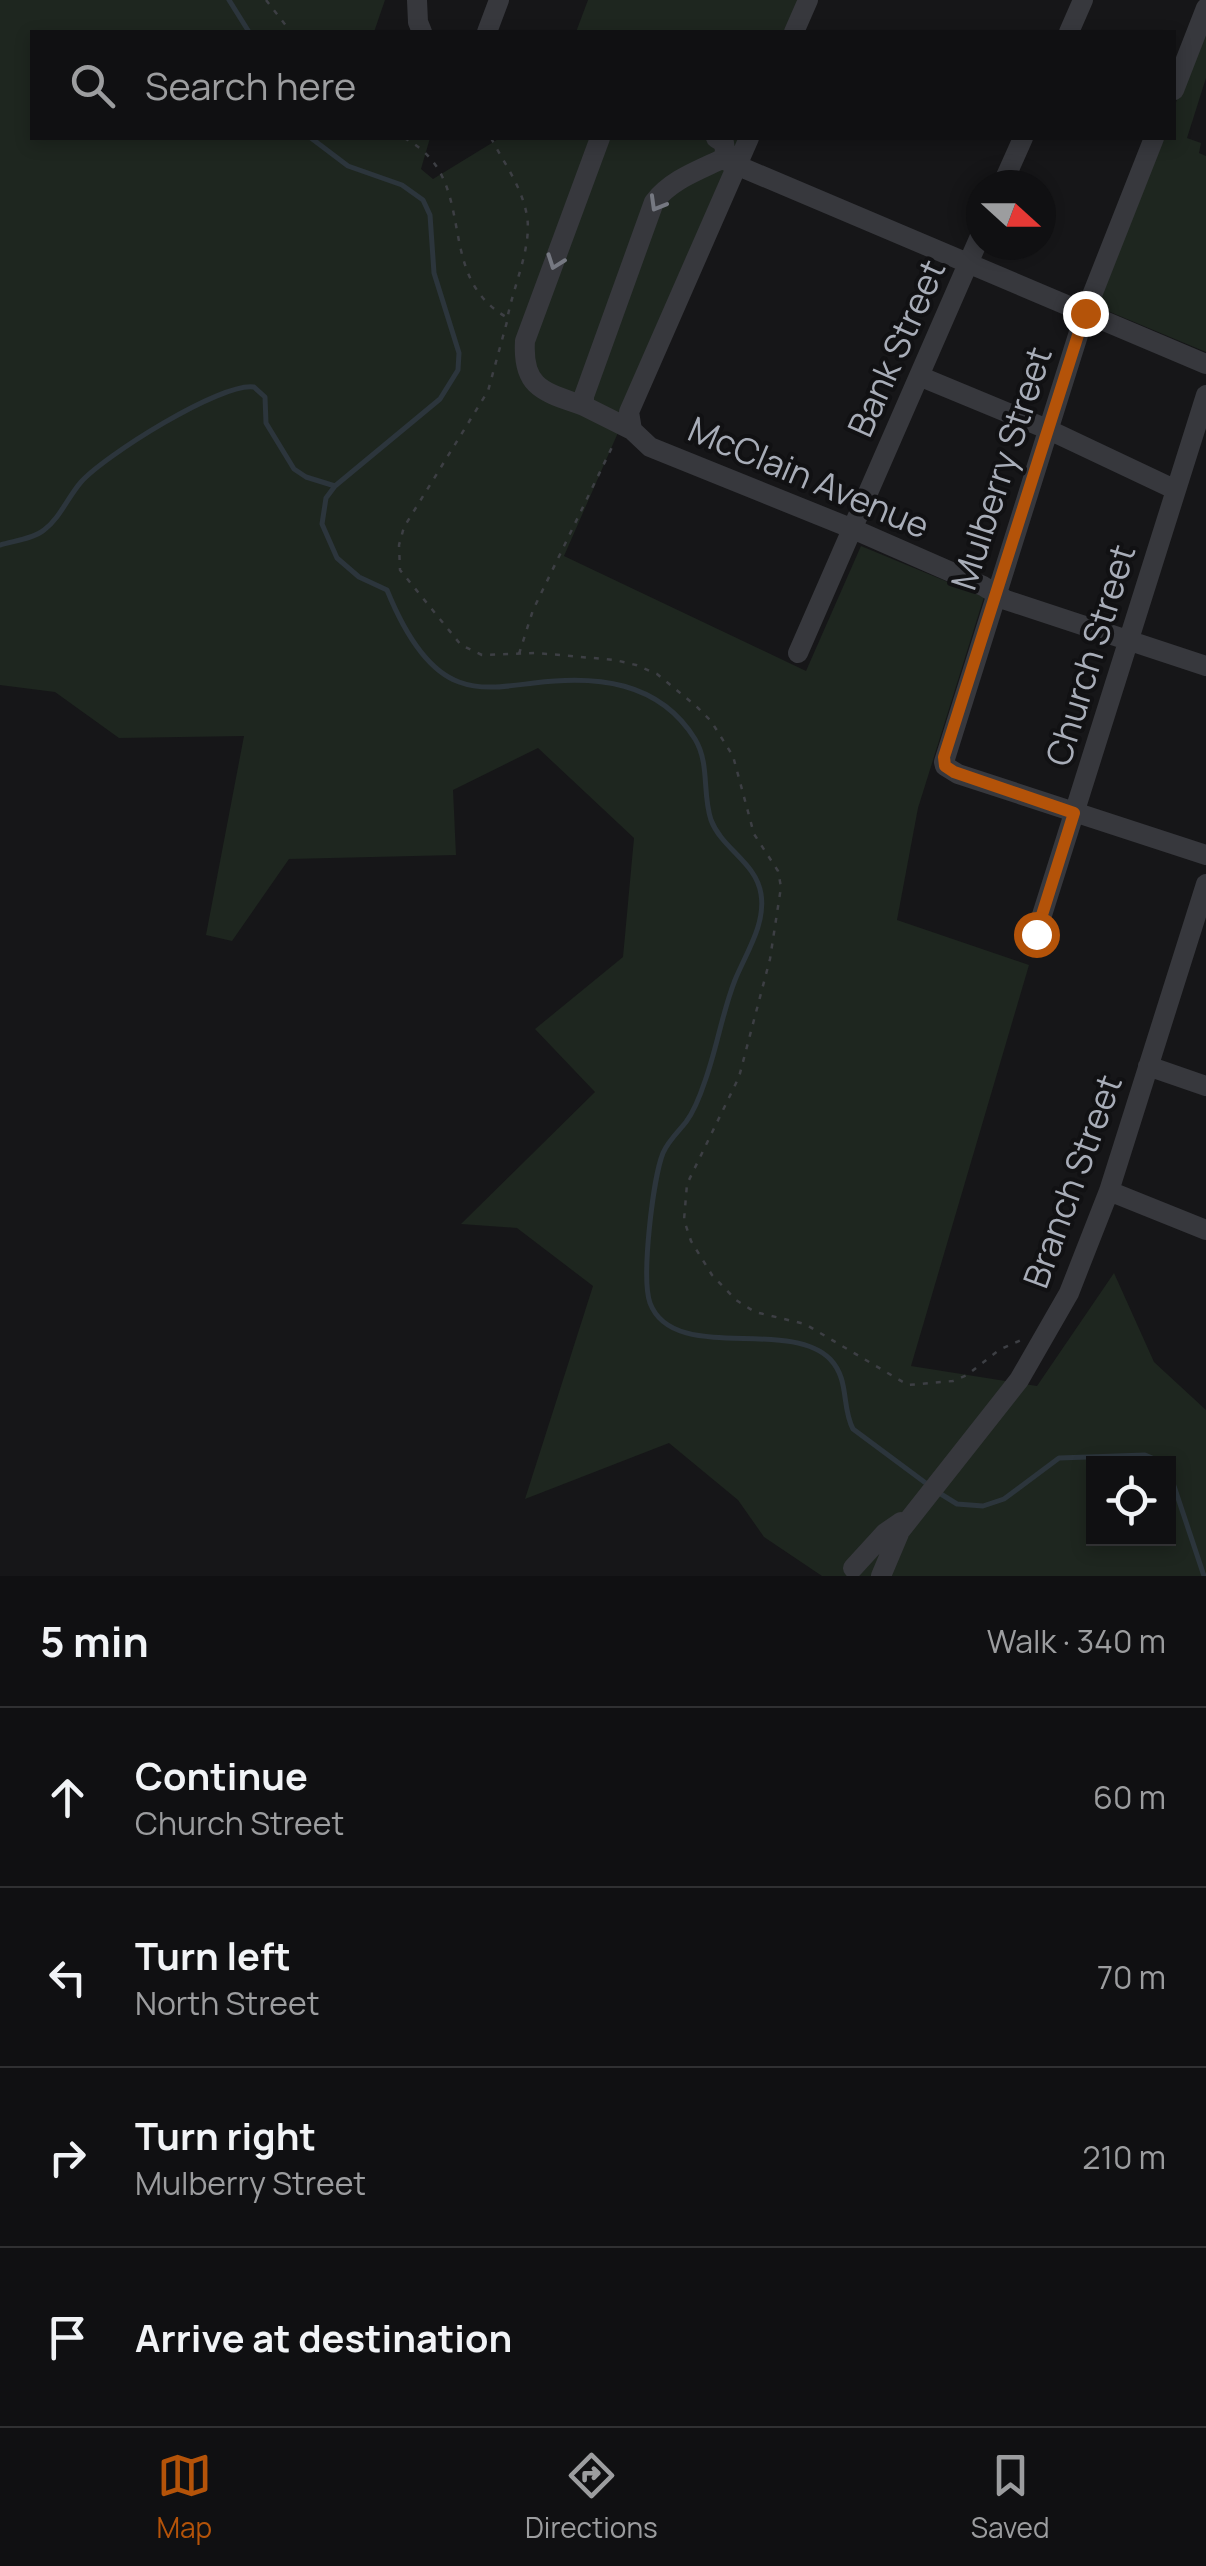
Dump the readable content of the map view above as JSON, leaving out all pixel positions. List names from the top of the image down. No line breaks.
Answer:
{"streets":{"street":["Bank Street","Mulberry Street","McClain Avenue","Church Street","Branch Street"]},"crossings":[["Bank Street","McClain Avenue"],["Mulberry Street","McClain Avenue"],["Mulberry Street","Church Street"],["McClain Avenue","Church Street"]],"north":"right","page":{"search":"Search here","heading":["5 min","Walk · 340 m"],"list":[["Continue","Church Street","60 m"],["Turn left","North Street","70 m"],["Turn right","Mulberry Street","210 m"],"Arrive at destination"],"nav":["Map","Directions","Saved"]}}
